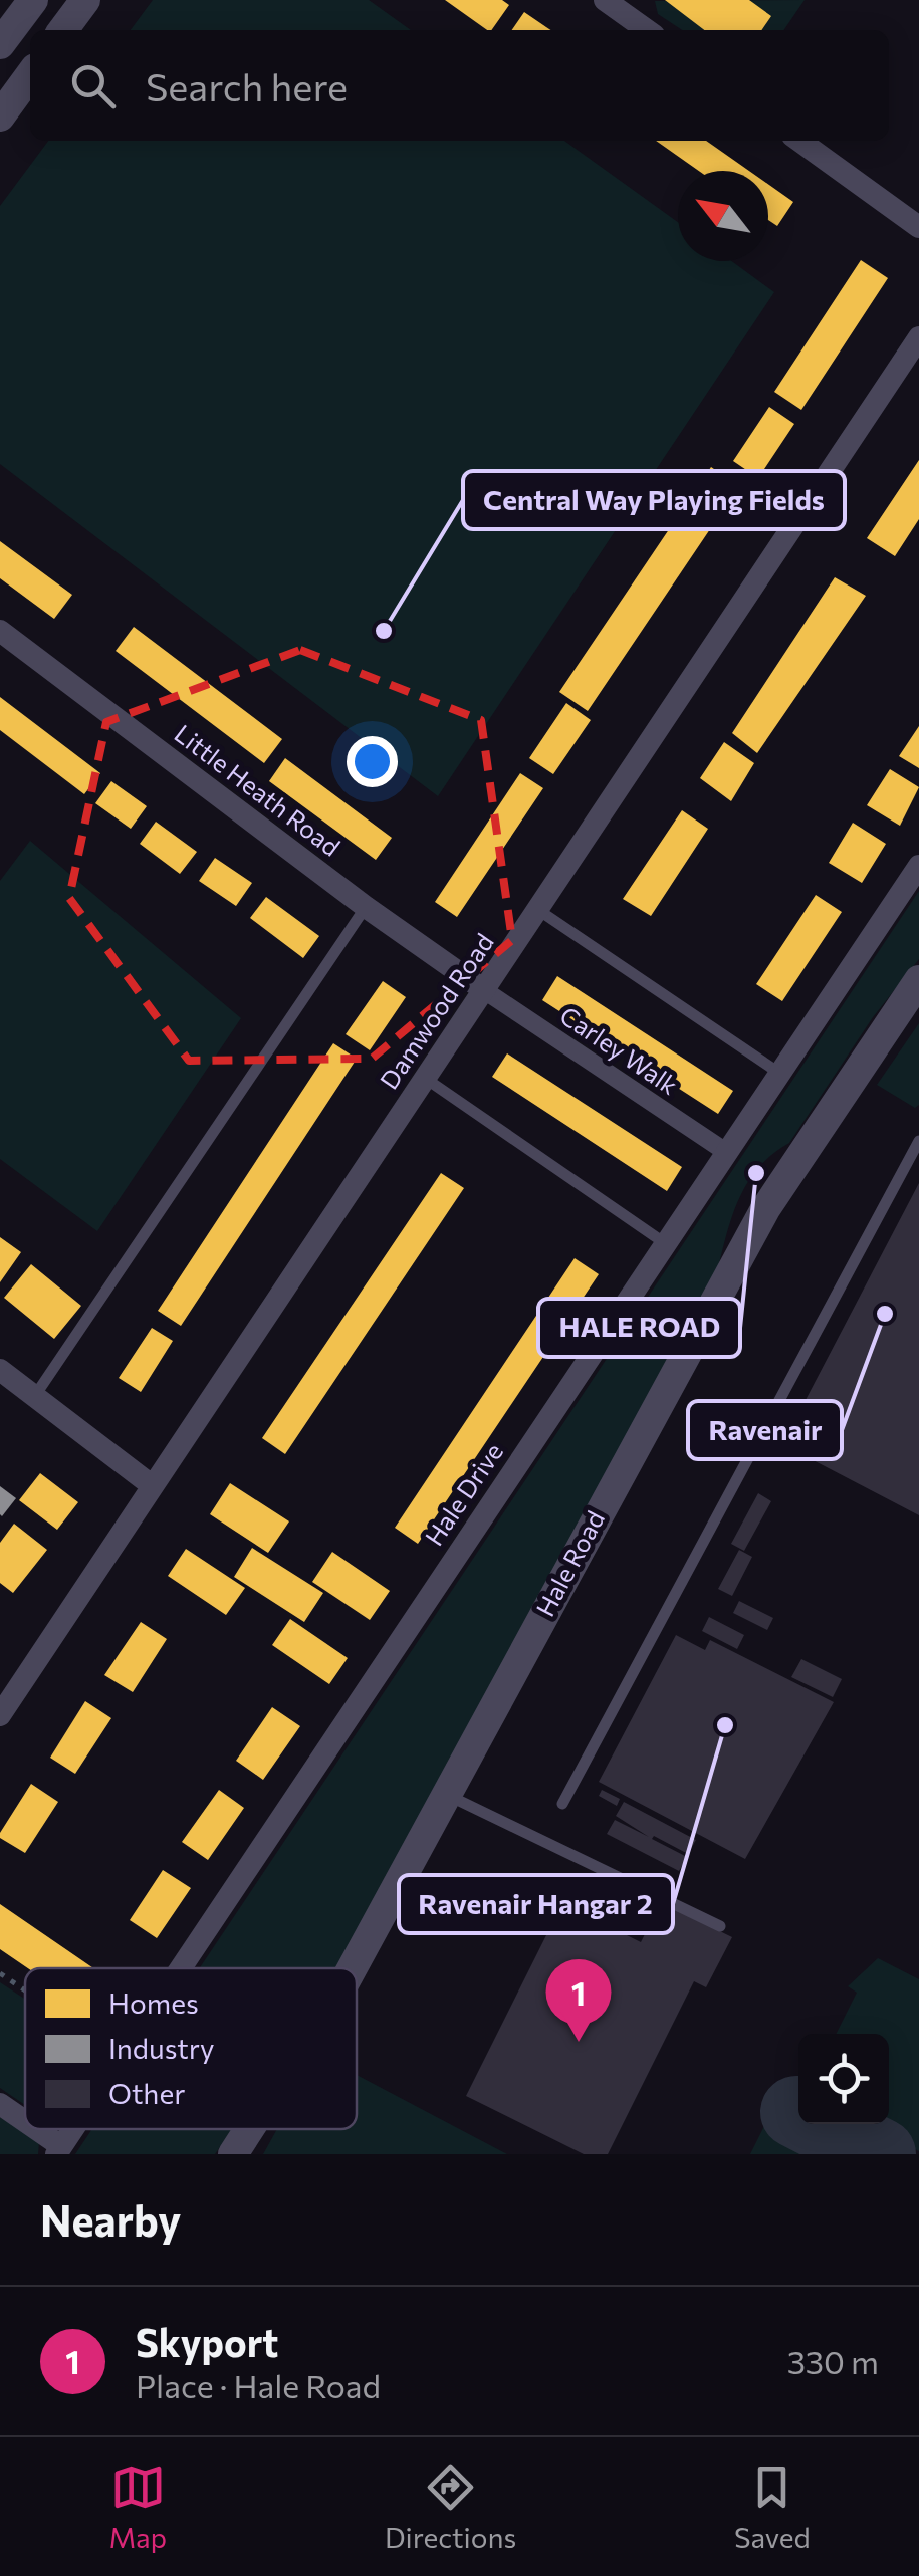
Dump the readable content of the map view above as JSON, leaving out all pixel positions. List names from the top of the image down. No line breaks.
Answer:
{"streets":{"street":["Little Heath Road","Damwood Road","Carley Walk","Hale Drive","Hale Road"]},"crossings":[["Little Heath Road","Damwood Road"],["Little Heath Road","Carley Walk"],["Damwood Road","Carley Walk"],["Carley Walk","Hale Drive"]],"places":["Central Way Playing Fields","HALE ROAD","Ravenair","Ravenair Hangar 2"],"legend":["Homes","Industry","Other"],"north":"top left","page":{"search":"Search here","pins":"1","heading":"Nearby","list":[{"mark":"1","name":"Skyport","note":"Place · Hale Road","value":"330 m"}],"nav":["Map","Directions","Saved"]}}
